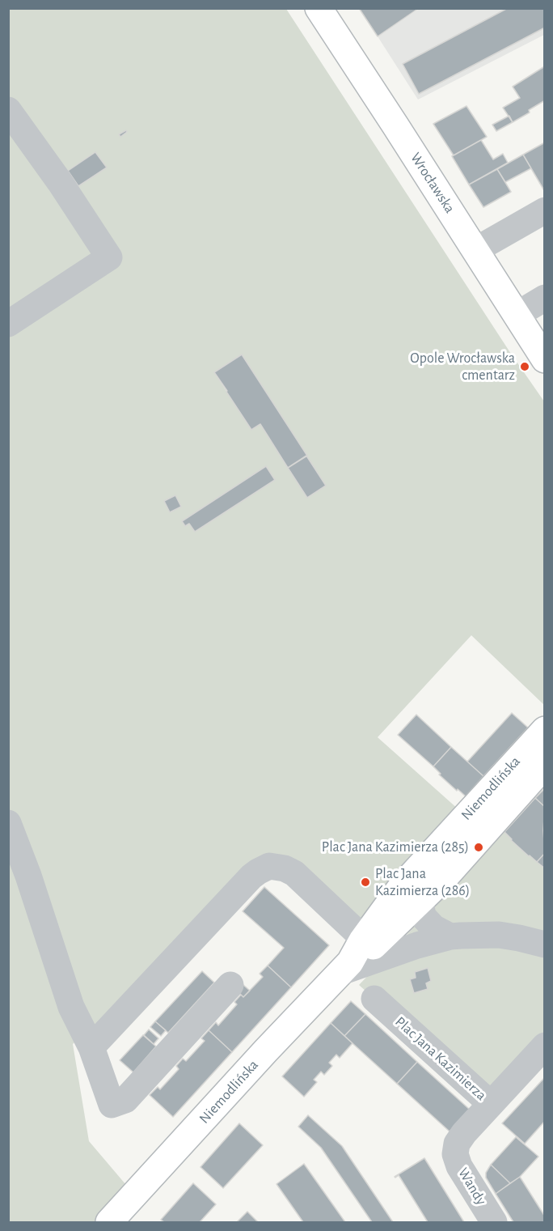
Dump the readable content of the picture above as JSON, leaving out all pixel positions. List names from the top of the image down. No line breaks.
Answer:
{"streets":{"main road":["Wrocławska","Niemodlińska"],"street":["Plac Jana Kazimierza","Wandy"]},"crossings":[["Plac Jana Kazimierza","Wandy"]],"places":["Opole Wrocławska cmentarz","Plac Jana Kazimierza (285)","Plac Jana Kazimierza (286)"]}
